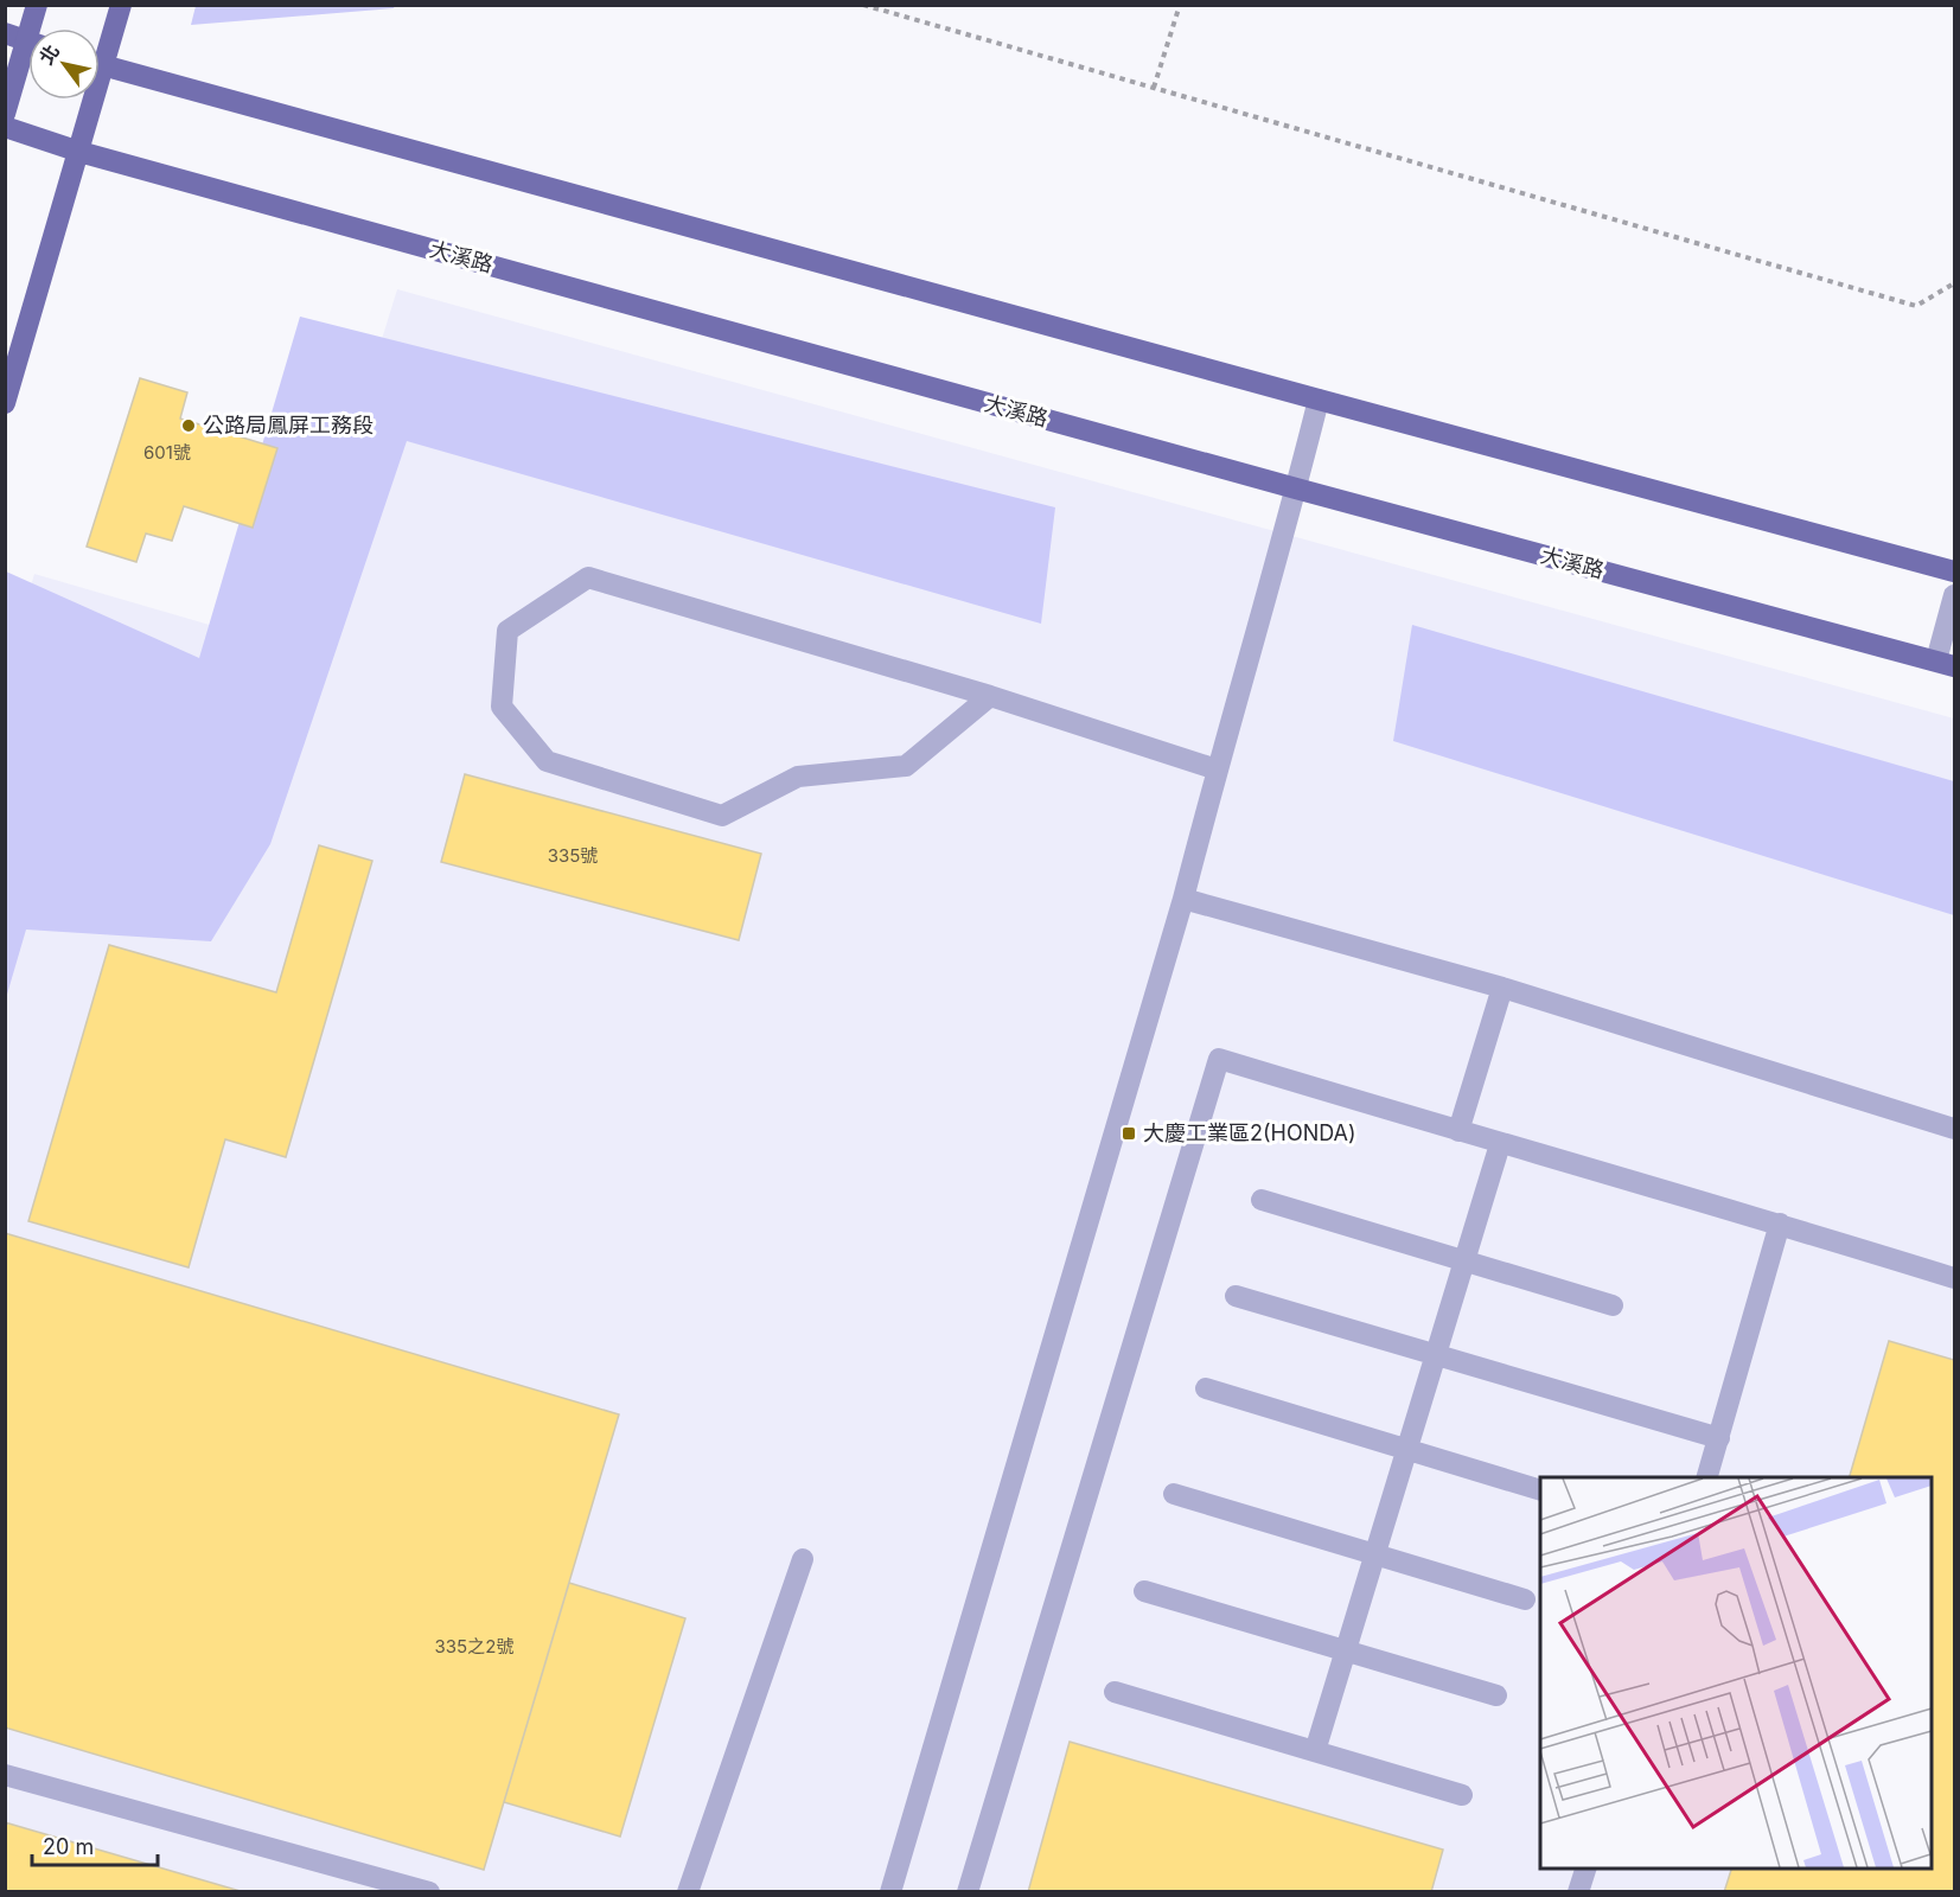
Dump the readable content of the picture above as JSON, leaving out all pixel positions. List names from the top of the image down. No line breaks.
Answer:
{"streets":{"main road":["大溪路"]},"places":{"other":["公路局鳳屏工務段"],"transit":["大慶工業區2(HONDA)"]},"house_numbers":["601號","335號","335之2號"],"scale_bar":"20 m","north":"top left"}
